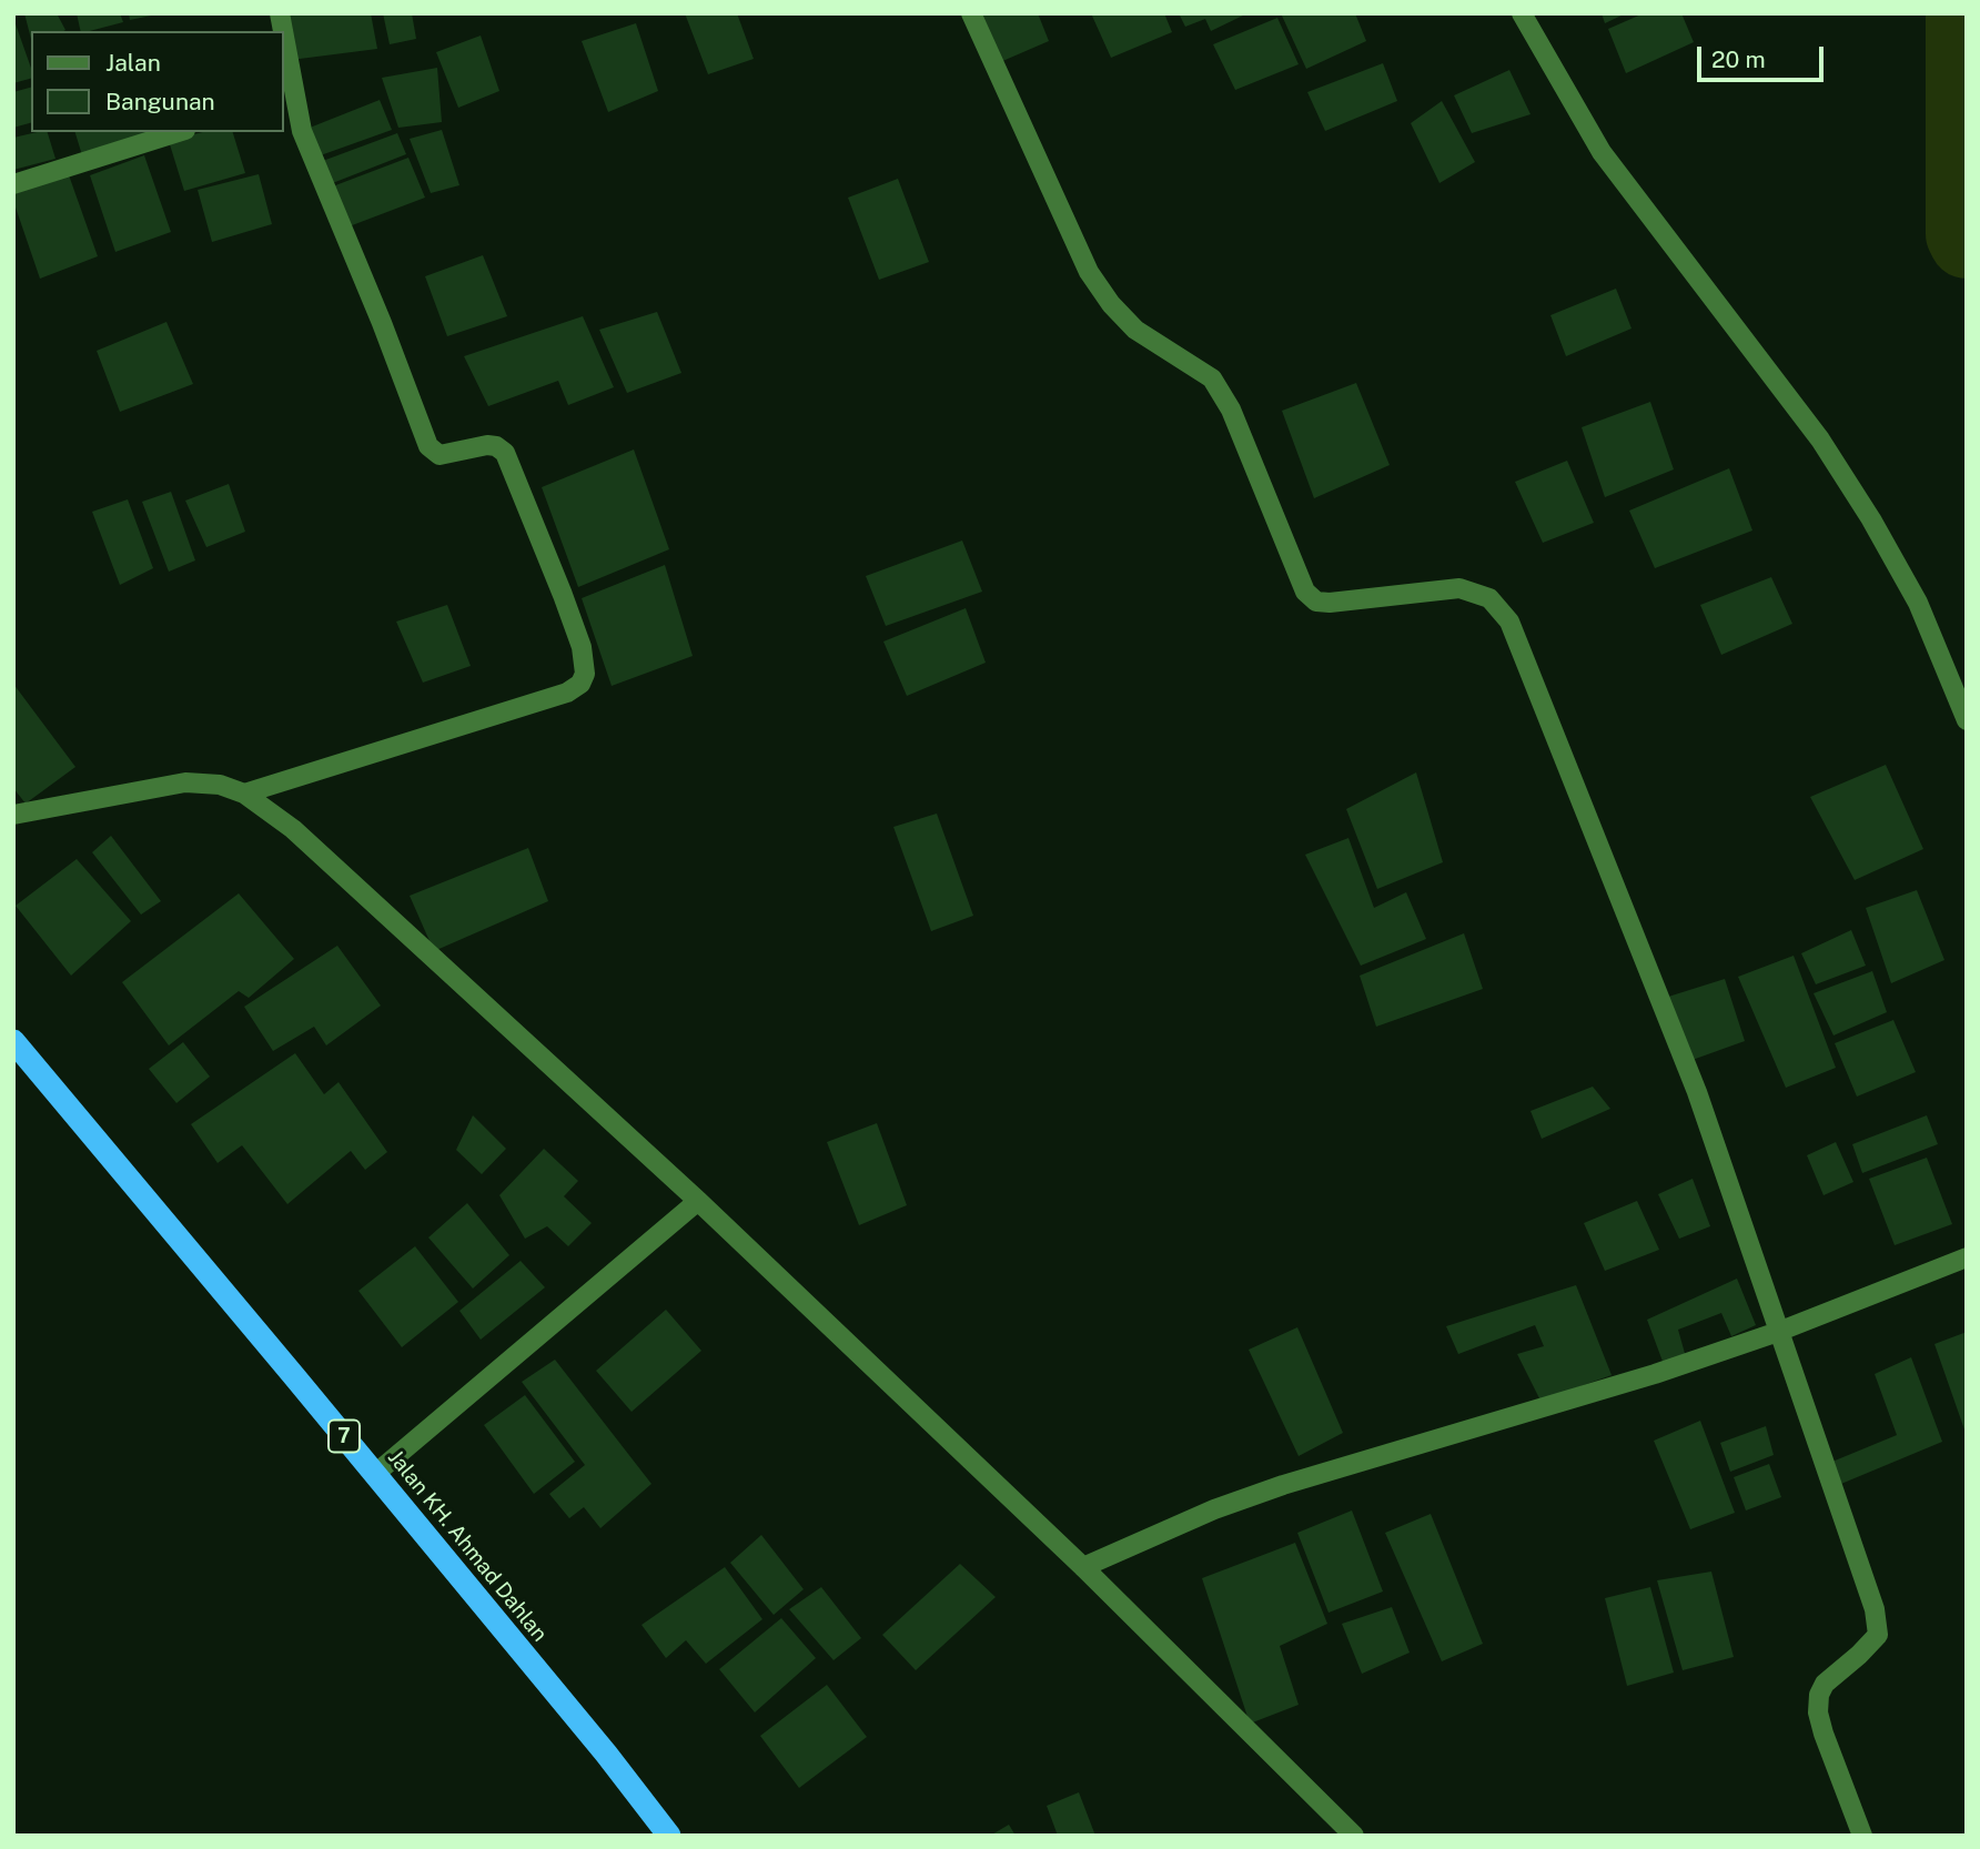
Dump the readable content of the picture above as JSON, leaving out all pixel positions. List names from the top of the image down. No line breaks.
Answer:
{"streets":{"highway":["7","Jalan KH. Ahmad Dahlan"]},"legend":["Jalan","Bangunan"],"scale_bar":"20 m"}
